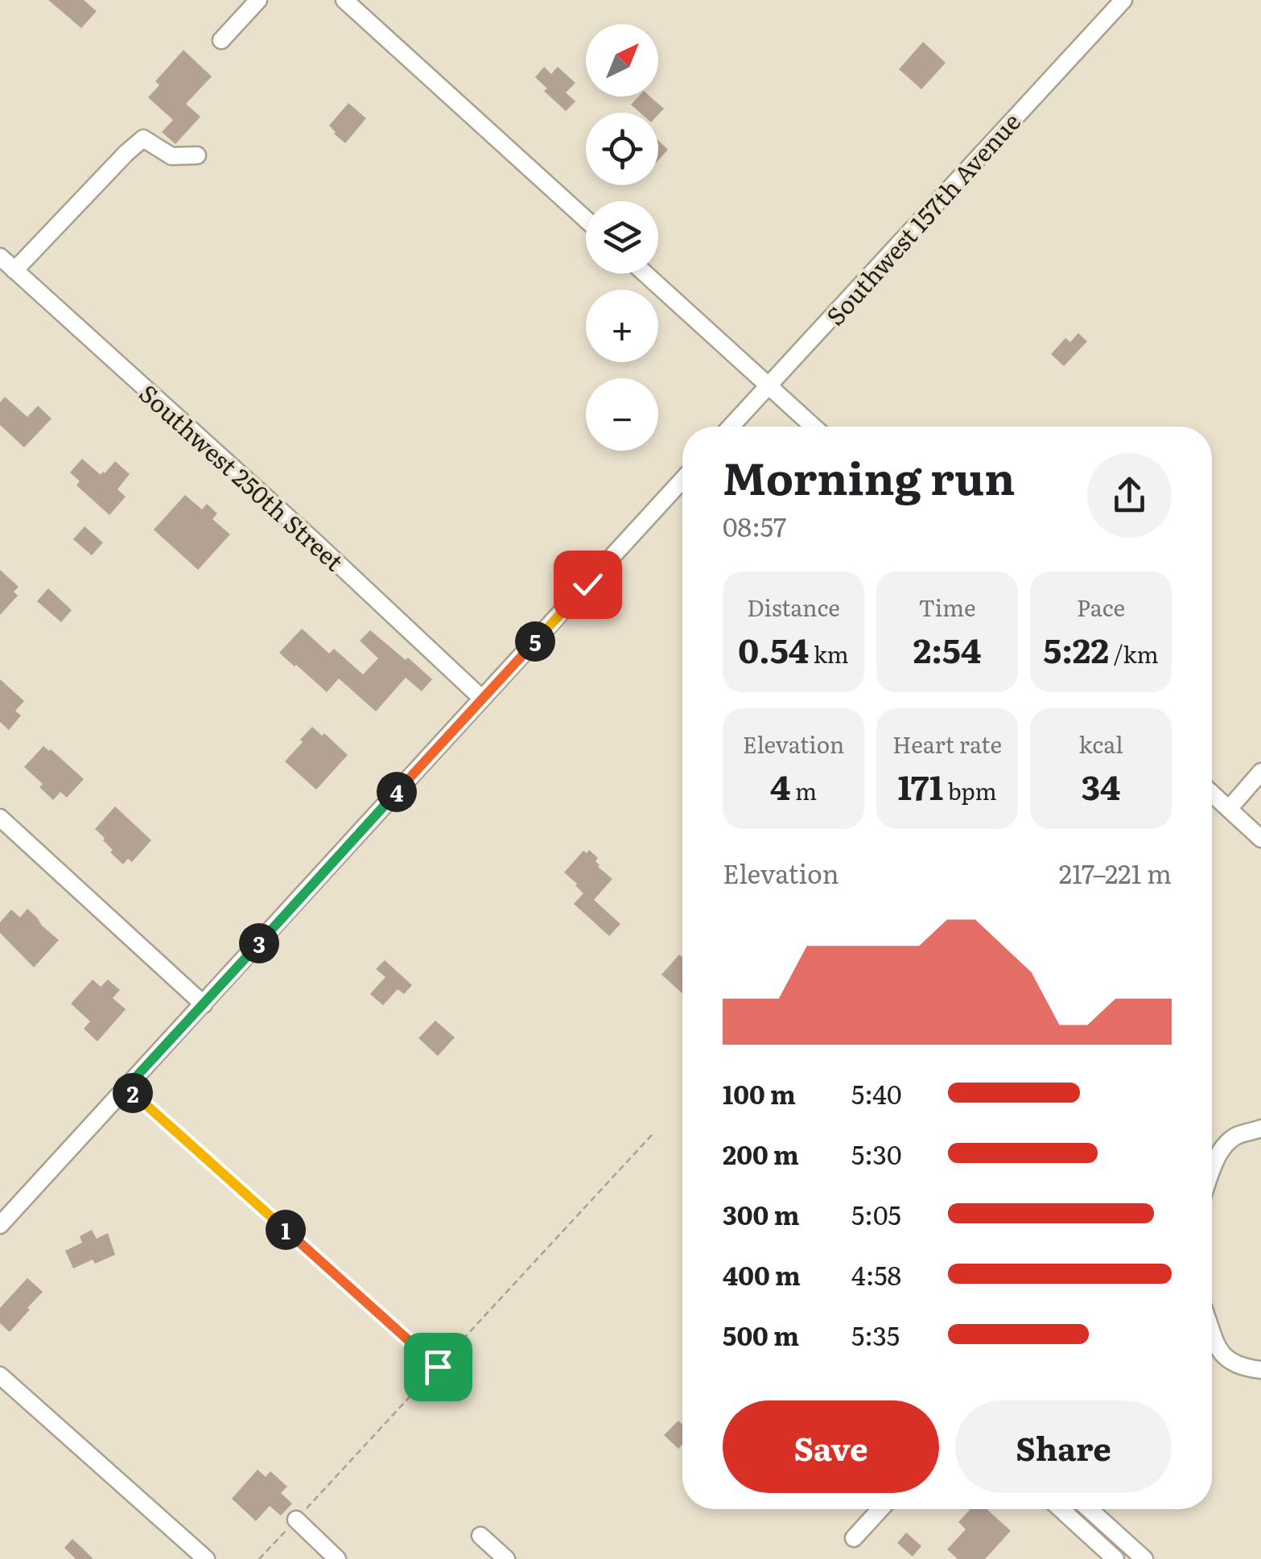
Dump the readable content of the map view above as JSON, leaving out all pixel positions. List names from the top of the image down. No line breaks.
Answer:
{"streets":{"street":["Southwest 157th Avenue","Southwest 250th Street"]},"north":"top right","page":{"map_buttons":["+","−"],"heading":["Morning run","08:57"],"stats":[["Distance","0.54 km"],["Time","2:54"],["Pace","5:22 /km"],["Elevation","4 m"],["Heart rate","171 bpm"],["kcal","34"]],"pins":["5","4","3","2","1"],"chart":["Elevation","217–221 m"],"list":[{"name":"100 m","note":"5:40"},{"name":"200 m","note":"5:30"},{"name":"300 m","note":"5:05"},{"name":"400 m","note":"4:58"},{"name":"500 m","note":"5:35"}],"buttons":["Save","Share"]}}
